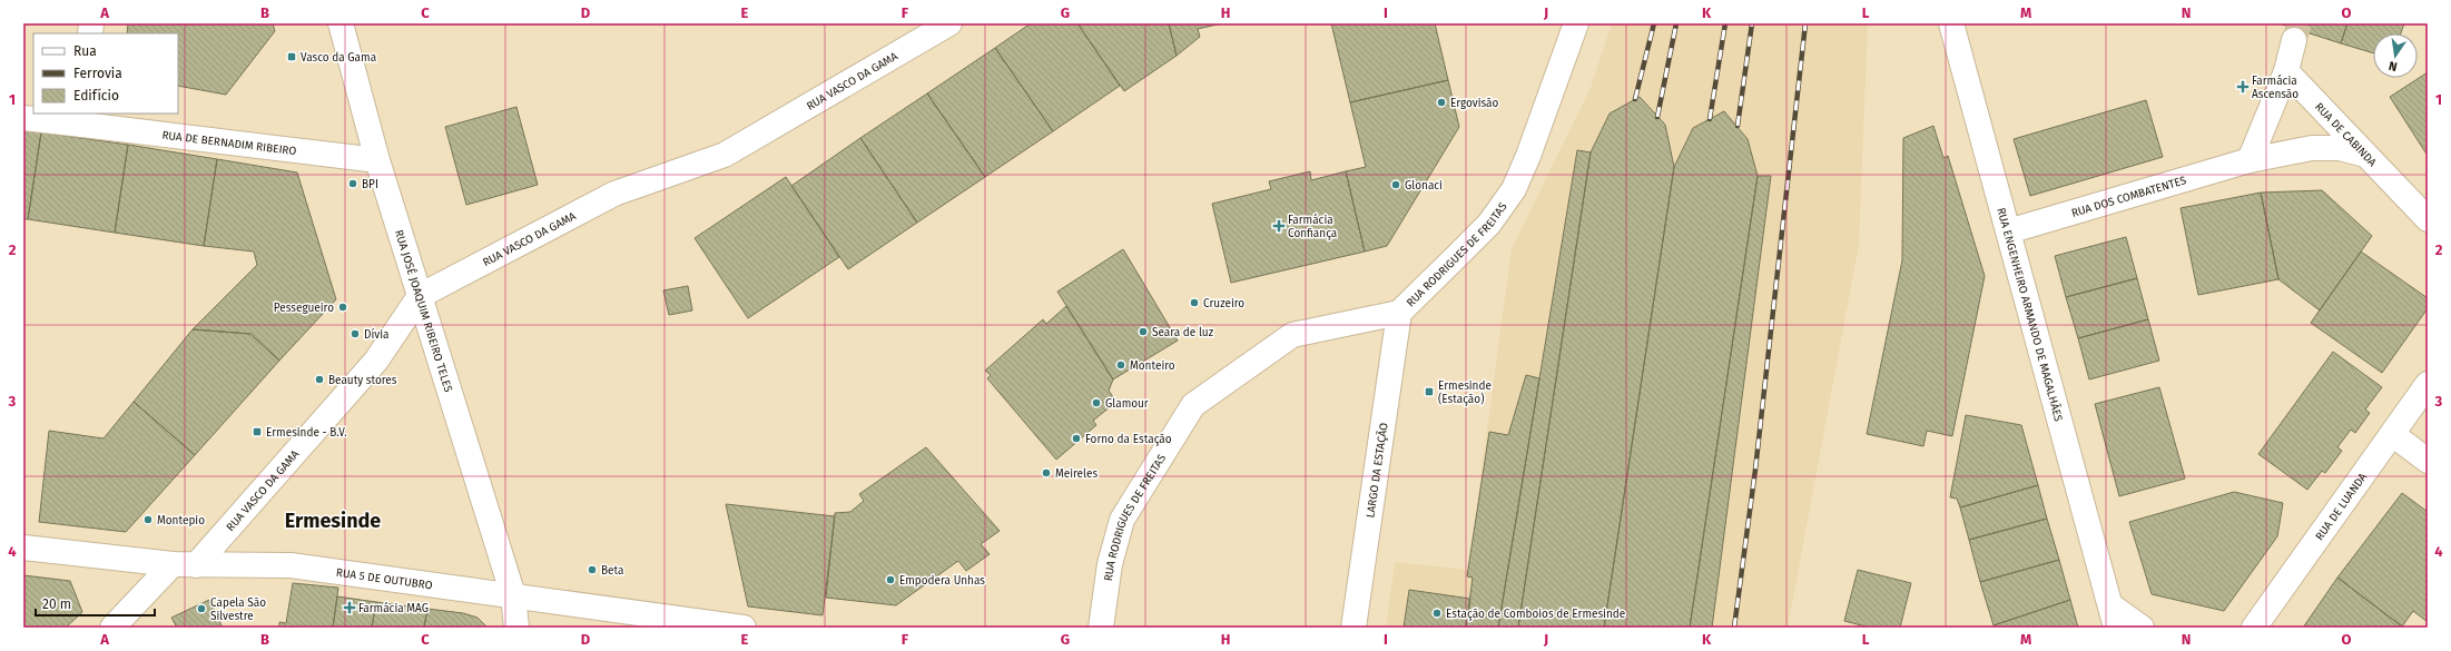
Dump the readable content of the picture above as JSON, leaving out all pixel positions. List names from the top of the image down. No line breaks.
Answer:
{"streets":{"main road":["RUA VASCO DA GAMA","RUA DE CABINDA","RUA DE BERNADIM RIBEIRO","RUA DOS COMBATENTES","RUA RODRIGUES DE FREITAS","RUA JOSÉ JOAQUIM RIBEIRO TELES","RUA ENGENHEIRO ARMANDO DE MAGALHÃES","LARGO DA ESTAÇÃO","RUA DE LUANDA","RUA 5 DE OUTUBRO"]},"crossings":[["RUA VASCO DA GAMA","RUA JOSÉ JOAQUIM RIBEIRO TELES"],["RUA VASCO DA GAMA","RUA 5 DE OUTUBRO"],["RUA DE CABINDA","RUA DOS COMBATENTES"],["RUA DE BERNADIM RIBEIRO","RUA JOSÉ JOAQUIM RIBEIRO TELES"],["RUA DOS COMBATENTES","RUA ENGENHEIRO ARMANDO DE MAGALHÃES"],["RUA RODRIGUES DE FREITAS","LARGO DA ESTAÇÃO"],["RUA JOSÉ JOAQUIM RIBEIRO TELES","RUA 5 DE OUTUBRO"]],"districts":["Ermesinde"],"places":{"transit":["Vasco da Gama","Ermesinde (Estação)","Ermesinde - B.V."],"health":["Farmácia Ascensão","Farmácia Confiança","Farmácia MAG"],"other":["Ergovisão","BPI","Glonaci","Cruzeiro","Pessegueiro","Seara de luz","Dívia","Monteiro","Beauty stores","Glamour","Forno da Estação","Meireles","Montepio","Beta","Empodera Unhas","Capela São Silvestre","Estação de Comboios de Ermesinde"]},"legend":["Rua","Ferrovia","Edifício"],"scale_bar":"20 m","north":"bottom","grid":{"columns":["A","B","C","D","E","F","G","H","I","J","K","L","M","N","O"],"rows":["1","2","3","4"]}}
